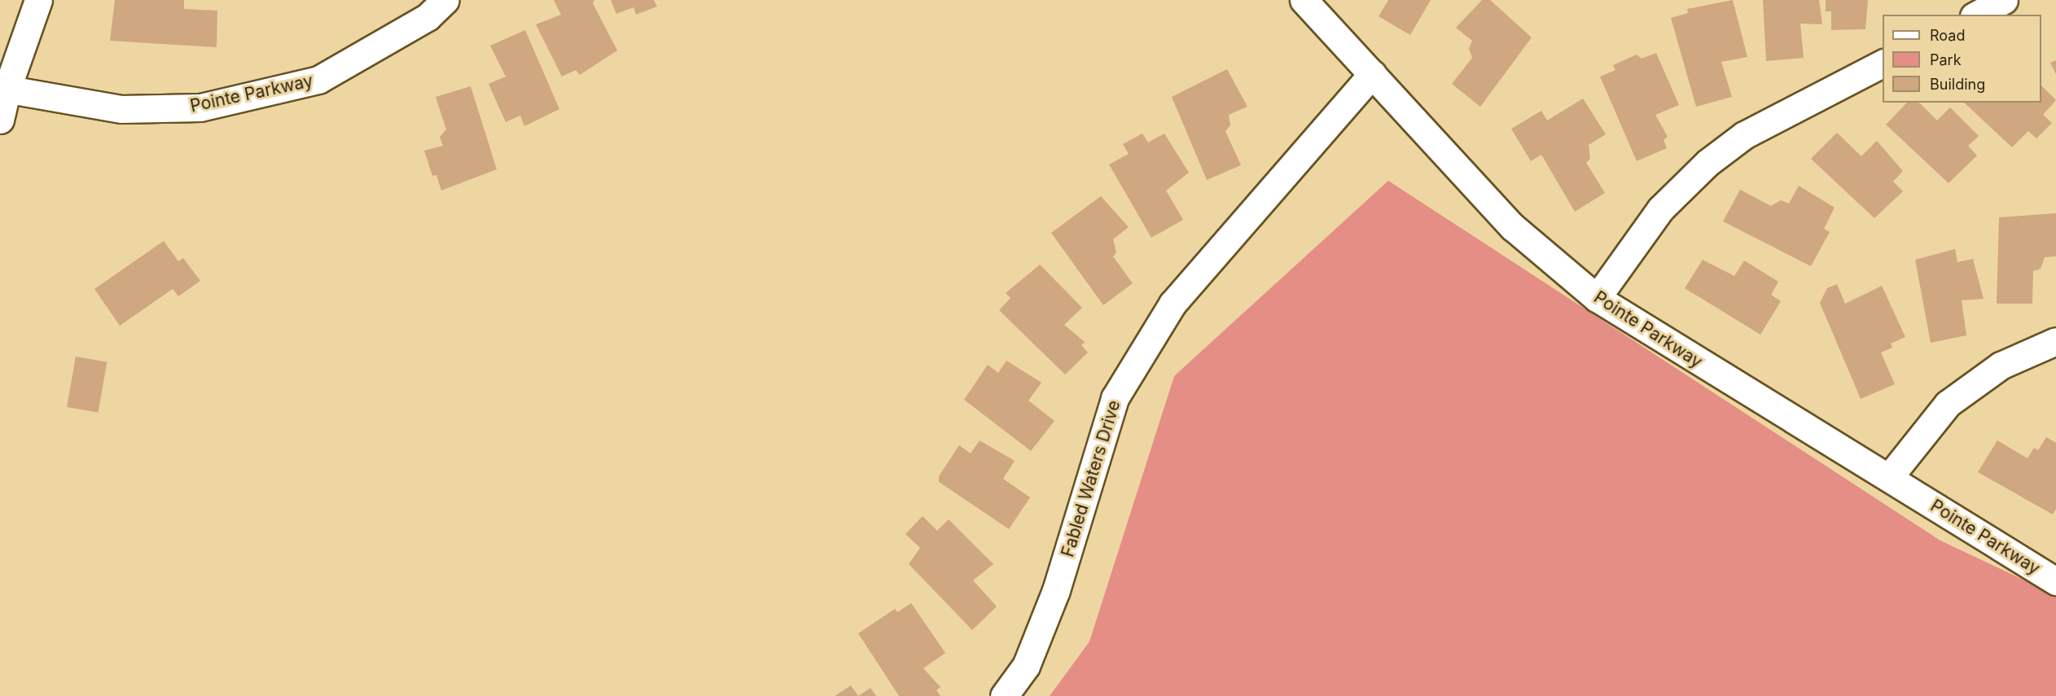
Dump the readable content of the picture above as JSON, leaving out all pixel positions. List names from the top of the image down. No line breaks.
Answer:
{"streets":{"street":["Pointe Parkway","Fabled Waters Drive"]},"crossings":[["Pointe Parkway","Fabled Waters Drive"]],"legend":["Road","Park","Building"]}
